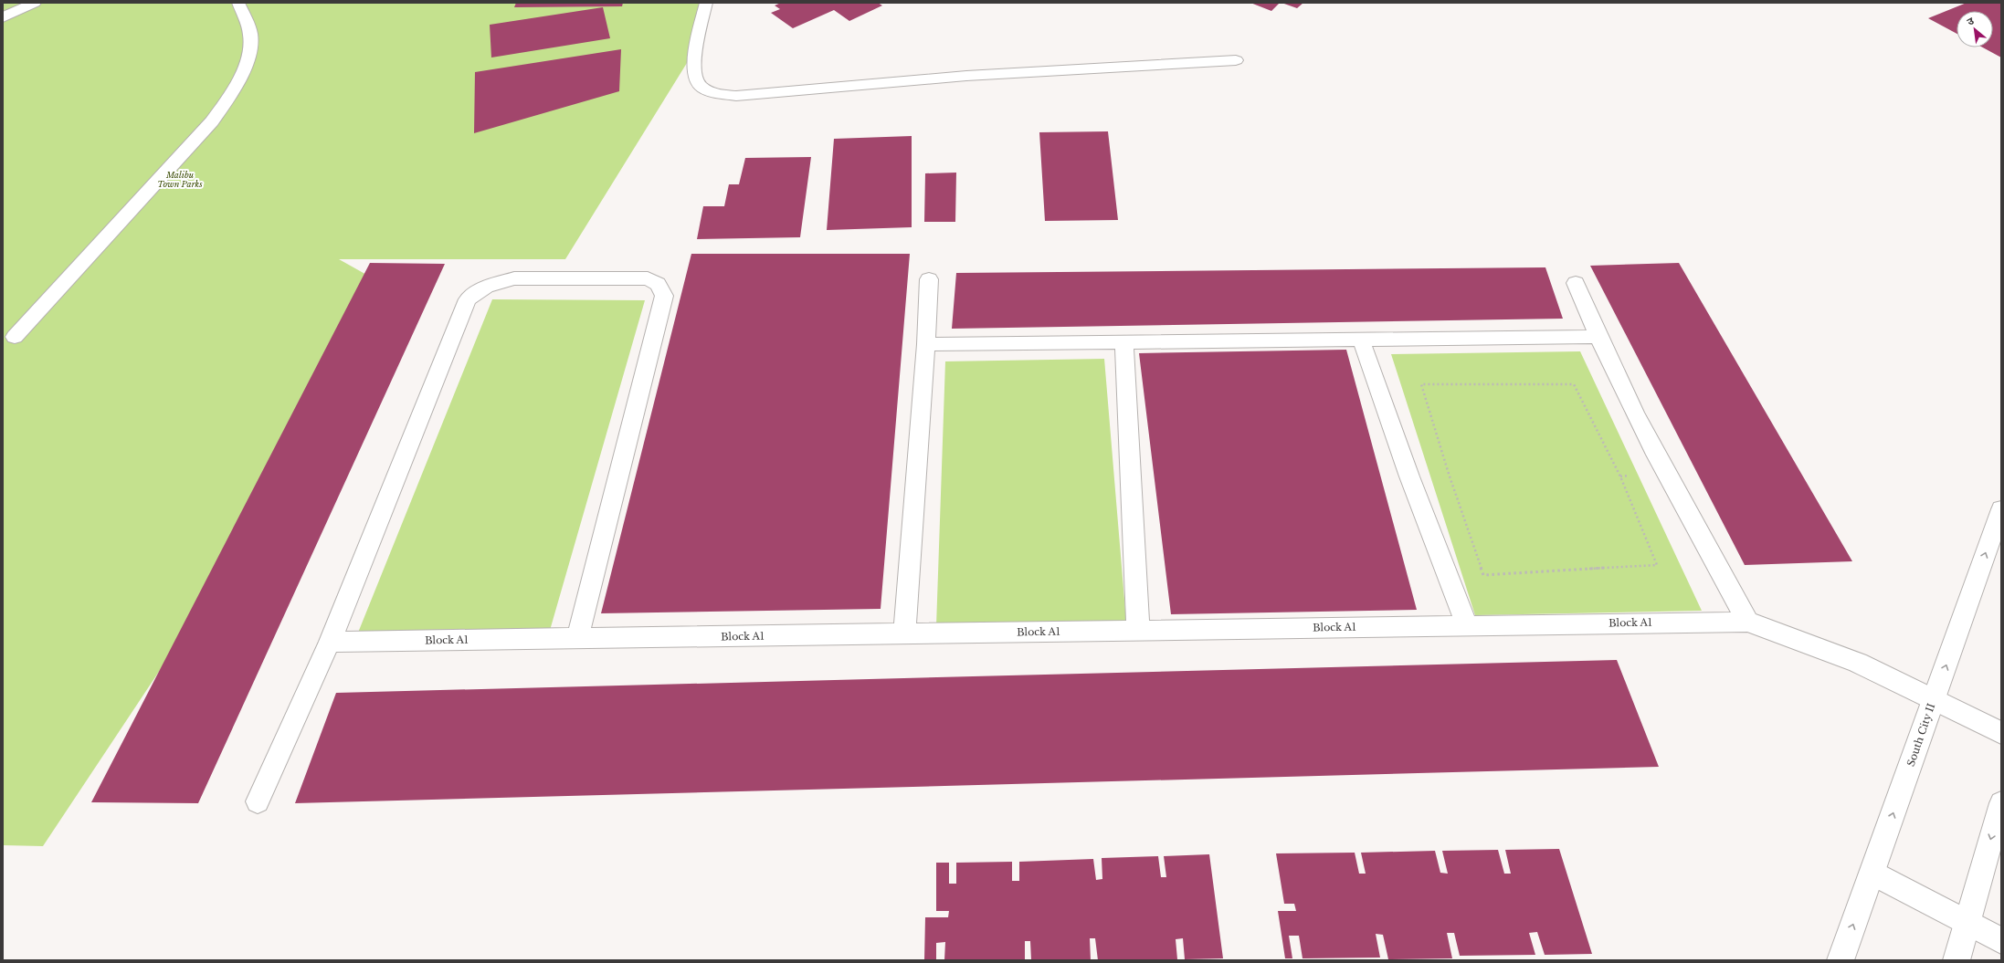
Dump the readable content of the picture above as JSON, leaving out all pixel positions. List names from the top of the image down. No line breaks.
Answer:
{"streets":{"street":["Block A1","South City II"]},"parks":["Malibu Town Parks"],"north":"top left"}
